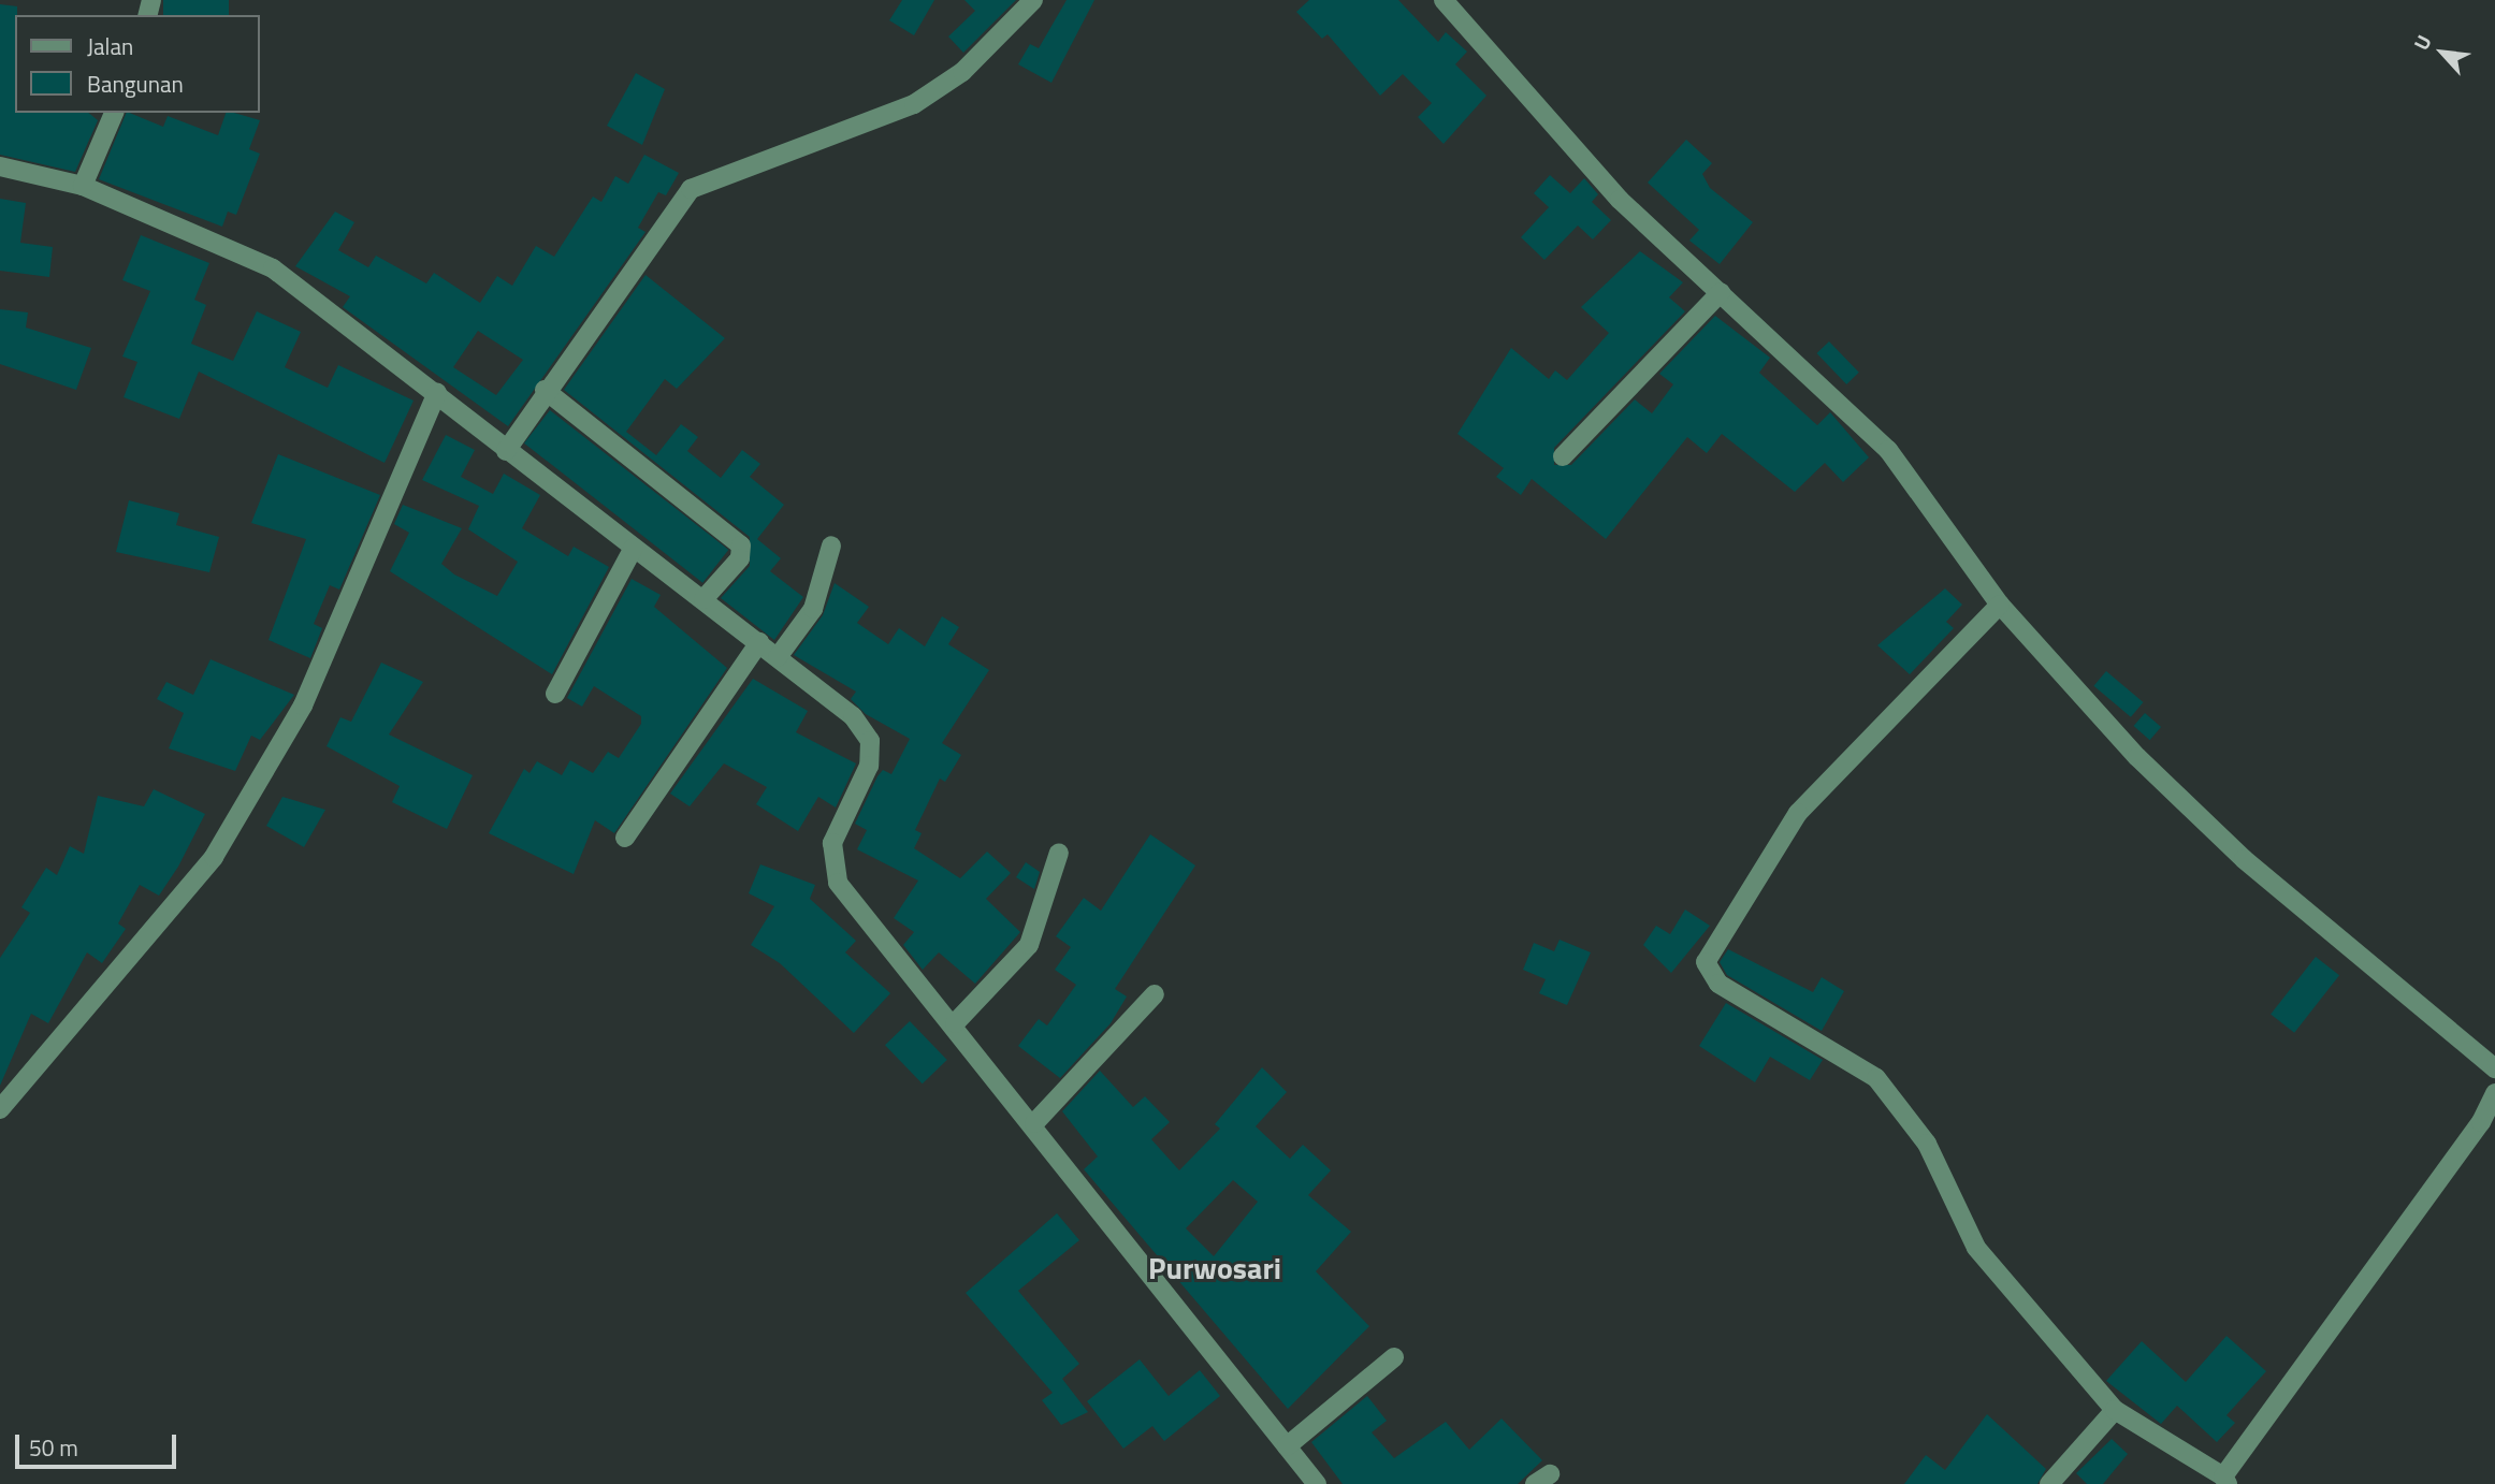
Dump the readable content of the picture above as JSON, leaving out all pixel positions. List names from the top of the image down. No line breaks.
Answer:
{"districts":["Purwosari"],"legend":["Jalan","Bangunan"],"scale_bar":"50 m","north":"top left"}
